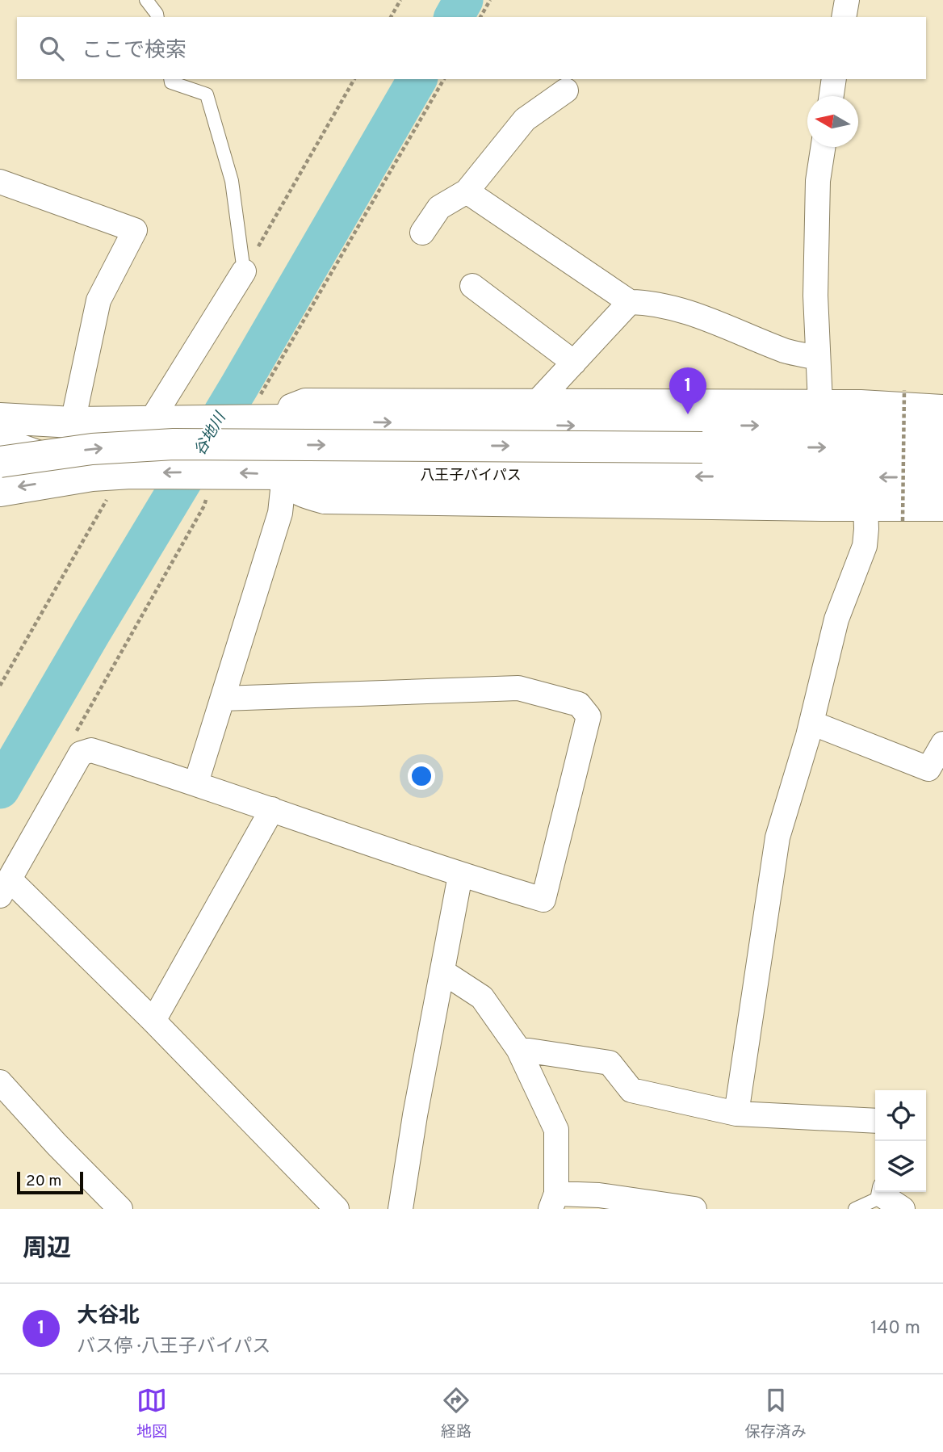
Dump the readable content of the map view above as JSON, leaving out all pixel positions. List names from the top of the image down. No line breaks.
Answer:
{"streets":{"main road":["八王子バイパス"]},"water":["谷地川"],"scale_bar":"20 m","north":"left","page":{"search":"ここで検索","pins":"1","scale":"20 m","heading":"周辺","list":[{"mark":"1","name":"大谷北","note":"バス停 · 八王子バイパス","value":"140 m"}],"nav":["地図","経路","保存済み"]}}
